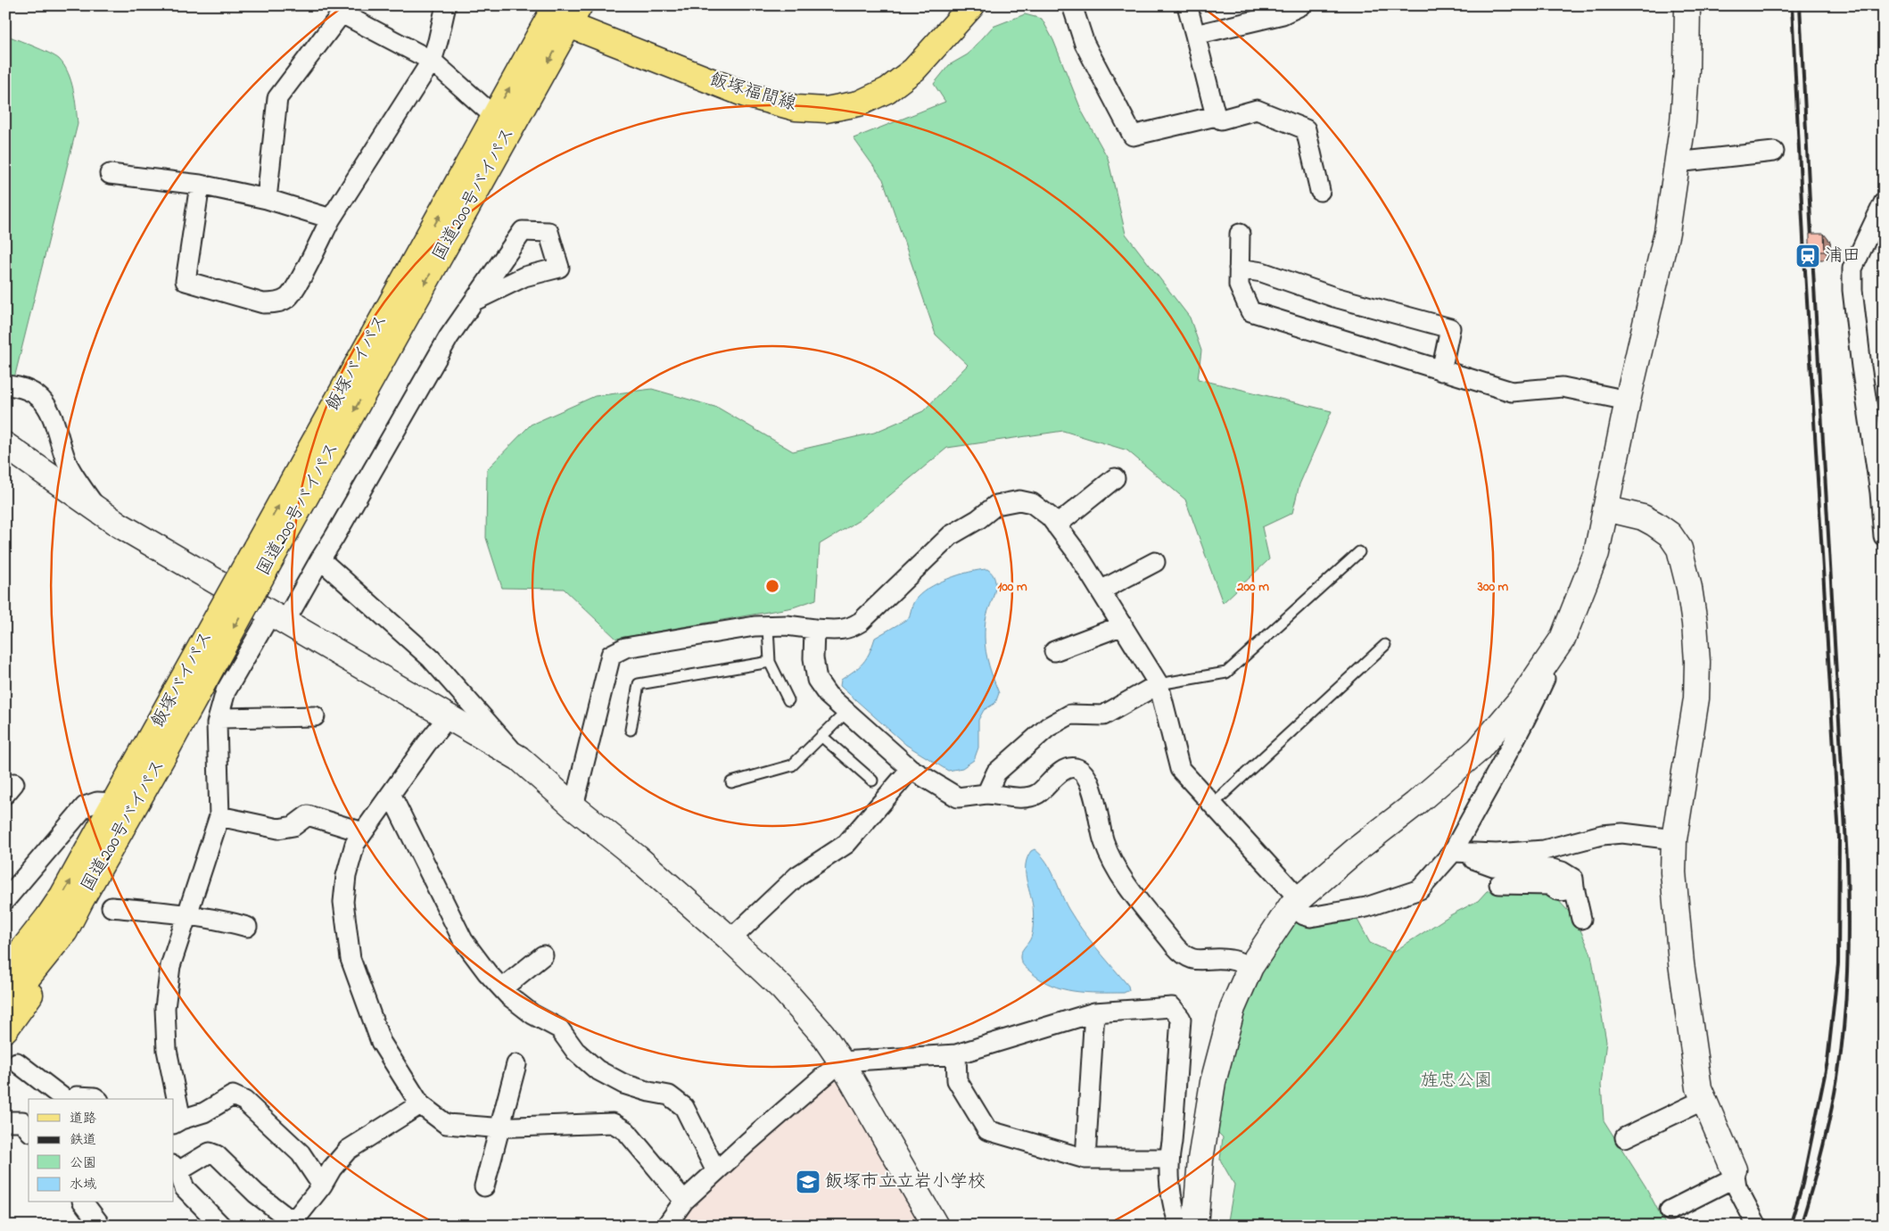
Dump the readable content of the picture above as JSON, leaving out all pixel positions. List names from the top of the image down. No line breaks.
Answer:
{"streets":{"main road":["飯塚福間線","国道200号バイパス","飯塚バイパス"]},"crossings":[["飯塚福間線","国道200号バイパス"],["国道200号バイパス","飯塚バイパス"]],"one_way":["飯塚バイパス"],"parks":["旌忠公園"],"places":{"station":["浦田"],"school or university":["飯塚市立立岩小学校"]},"legend":["道路","鉄道","公園","水域"],"rings":["100 m","200 m","300 m"]}
